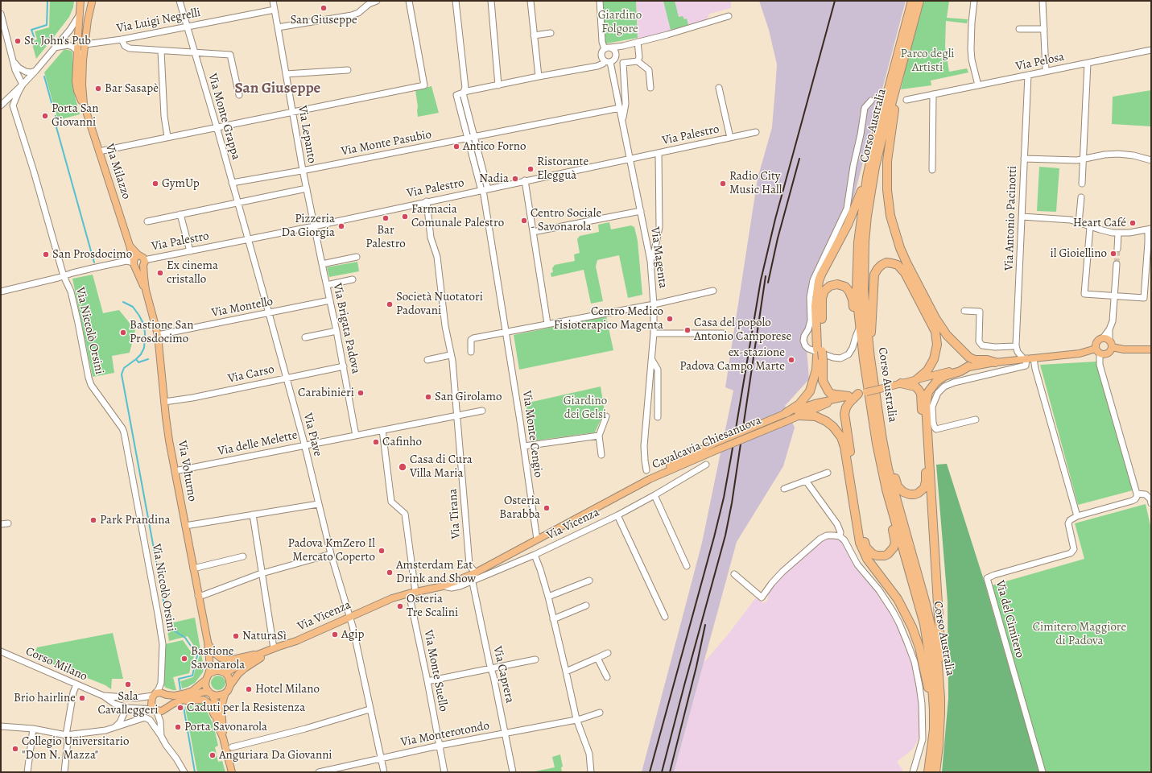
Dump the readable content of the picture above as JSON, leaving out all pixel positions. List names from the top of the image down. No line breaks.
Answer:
{"streets":{"highway":["Corso Australia"],"main road":["Via Palestro","Via Milazzo","Cavalcavia Chiesanuova","Via Volturno","Via Vicenza"],"street":["Via Luigi Negrelli","Via Pelosa","Via Monte Grappa","Via Lepanto","Via Monte Pasubio","Via Antonio Pacinotti","Via Magenta","Via Montello","Via Brigata Padova","Via Niccolò Orsini","Via Carso","Via Monte Cengio","Via Piave","Via delle Melette","Via Tirana","Via del Cimitero","Corso Milano","Via Monte Suello","Via Caprera","Via Monterotondo"]},"crossings":[["Via Luigi Negrelli","Via Monte Grappa"],["Via Luigi Negrelli","Via Lepanto"],["Via Luigi Negrelli","Via Milazzo"],["Via Pelosa","Via Antonio Pacinotti"],["Via Monte Grappa","Via Palestro"],["Via Monte Grappa","Via Monte Pasubio"],["Via Monte Grappa","Via Piave"],["Via Lepanto","Via Palestro"],["Via Lepanto","Via Monte Pasubio"],["Via Lepanto","Via Brigata Padova"],["Via Palestro","Via Milazzo"],["Via Palestro","Via Magenta"],["Via Palestro","Via Brigata Padova"],["Via Palestro","Via Niccolò Orsini"],["Via Palestro","Via Monte Cengio"],["Via Palestro","Via Piave"],["Via Palestro","Via Volturno"],["Via Palestro","Via Tirana"],["Via Monte Pasubio","Via Magenta"],["Via Milazzo","Via Volturno"],["Via Montello","Via Brigata Padova"],["Via Montello","Via Piave"],["Via Montello","Via Volturno"],["Via Brigata Padova","Via Carso"],["Via Brigata Padova","Via delle Melette"],["Via Niccolò Orsini","Corso Milano"],["Via Carso","Via Piave"],["Via Carso","Via Volturno"],["Via Monte Cengio","Via Vicenza"],["Via Piave","Via delle Melette"],["Via Piave","Via Vicenza"],["Via Piave","Via Monterotondo"],["Cavalcavia Chiesanuova","Via Vicenza"],["Via delle Melette","Via Volturno"],["Via delle Melette","Via Tirana"],["Via Volturno","Via Vicenza"],["Via Tirana","Via Vicenza"],["Via Vicenza","Via Monte Suello"],["Via Vicenza","Via Caprera"],["Via Monte Suello","Via Monterotondo"],["Via Caprera","Via Monterotondo"]],"districts":["San Giuseppe"],"parks":["Giardino Folgore","Parco degli Artisti","Giardino dei Gelsi","Cimitero Maggiore di Padova"],"places":["San Giuseppe","St. John's Pub","Bar Sasapè","Porta San Giovanni","Antico Forno","Ristorante Elegguà","Nadia","GymUp","Radio City Music Hall","Farmacia Comunale Palestro","Bar Palestro","Centro Sociale - Savonarola","Heart Café","Pizzeria Da Giorgia","il Gioiellino","San Prosdocimo","Ex cinema cristallo","Società Nuotatori Padovani","Centro Medico Fisioterapico Magenta","Casa del popolo Antonio Camporese","Bastione San Prosdocimo","ex-stazione Padova Campo Marte","Carabinieri","San Girolamo","Cafinho","Casa di Cura Villa Maria","Osteria Barabba","Park Prandina","Padova KmZero Il Mercato Coperto","Amsterdam Eat Drink and Show","Osteria Tre Scalini","Agip","NaturaSì","Bastione Savonarola","Sala Cavalleggeri","Hotel Milano","Brio hairline","Caduti per la Resistenza","Porta Savonarola","Collegio Universitario \"Don N. Mazza\"","Anguriara Da Giovanni"]}
